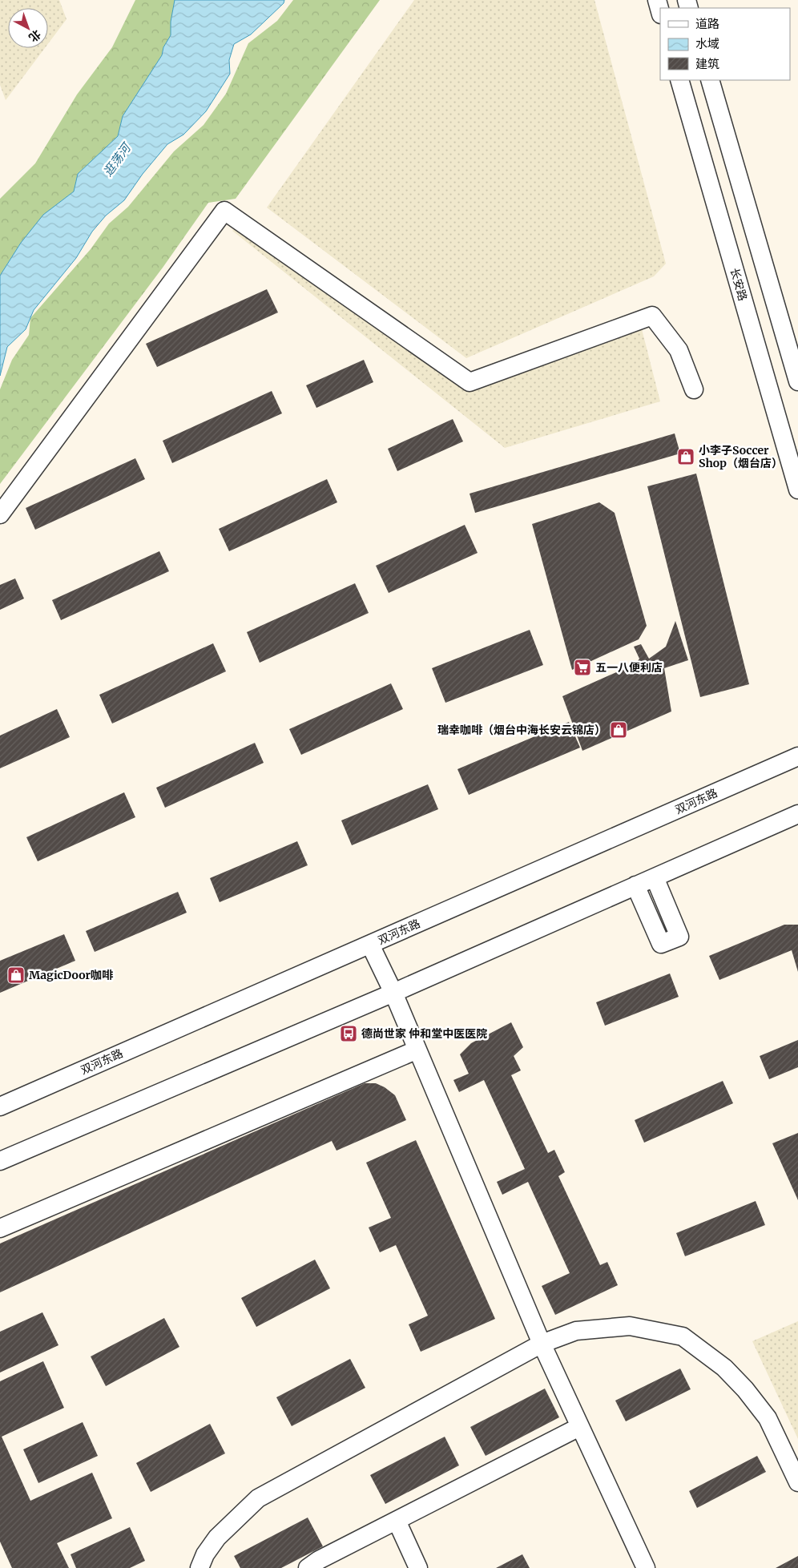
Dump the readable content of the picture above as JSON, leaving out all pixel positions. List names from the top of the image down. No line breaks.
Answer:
{"streets":{"street":["长安路","双河东路"]},"water":["逛荡河"],"places":{"shop":["小李子Soccer Shop（烟台店）","瑞幸咖啡（烟台中海长安云锦店）","MagicDoor咖啡"],"supermarket":["五一八便利店"],"bus stop":["德尚世家 仲和堂中医医院"]},"legend":["道路","水域","建筑"],"north":"bottom right"}
